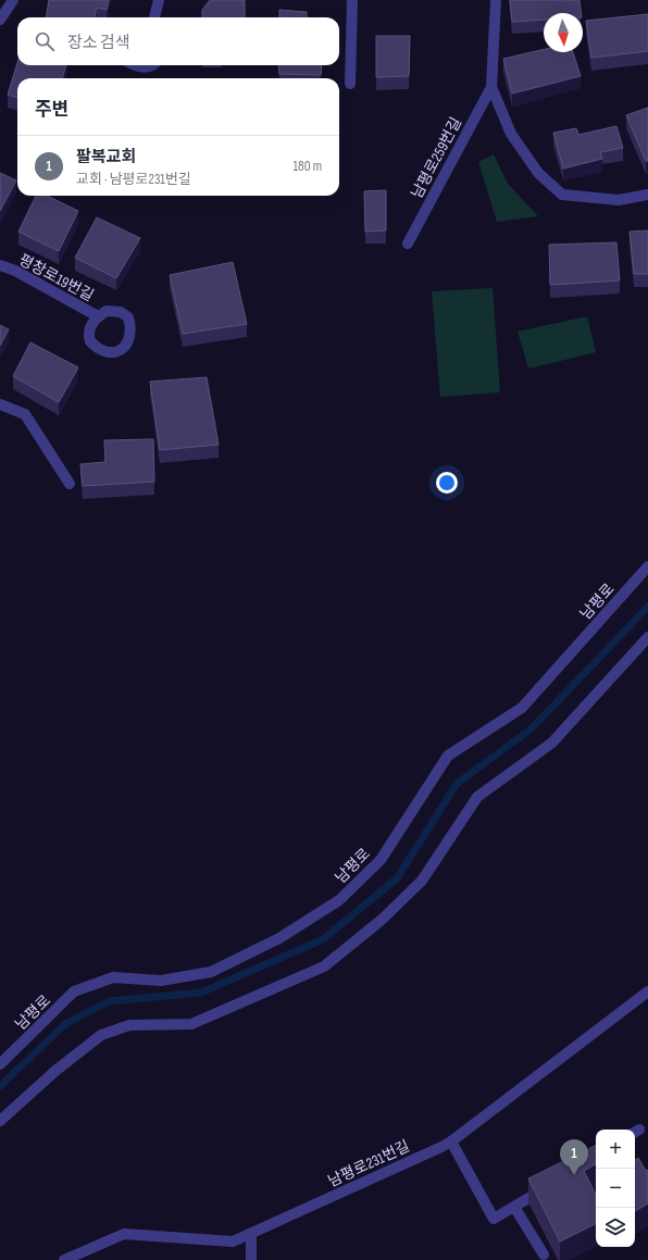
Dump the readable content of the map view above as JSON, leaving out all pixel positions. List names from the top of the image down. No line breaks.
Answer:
{"streets":{"street":["남평로259번길","평창로19번길","남평로","남평로231번길"]},"north":"bottom","page":{"search":"장소 검색","heading":"주변","list":[{"mark":"1","name":"팔복교회","note":"교회 · 남평로231번길","value":"180 m"}],"map_buttons":["+","−"],"pins":"1"}}
